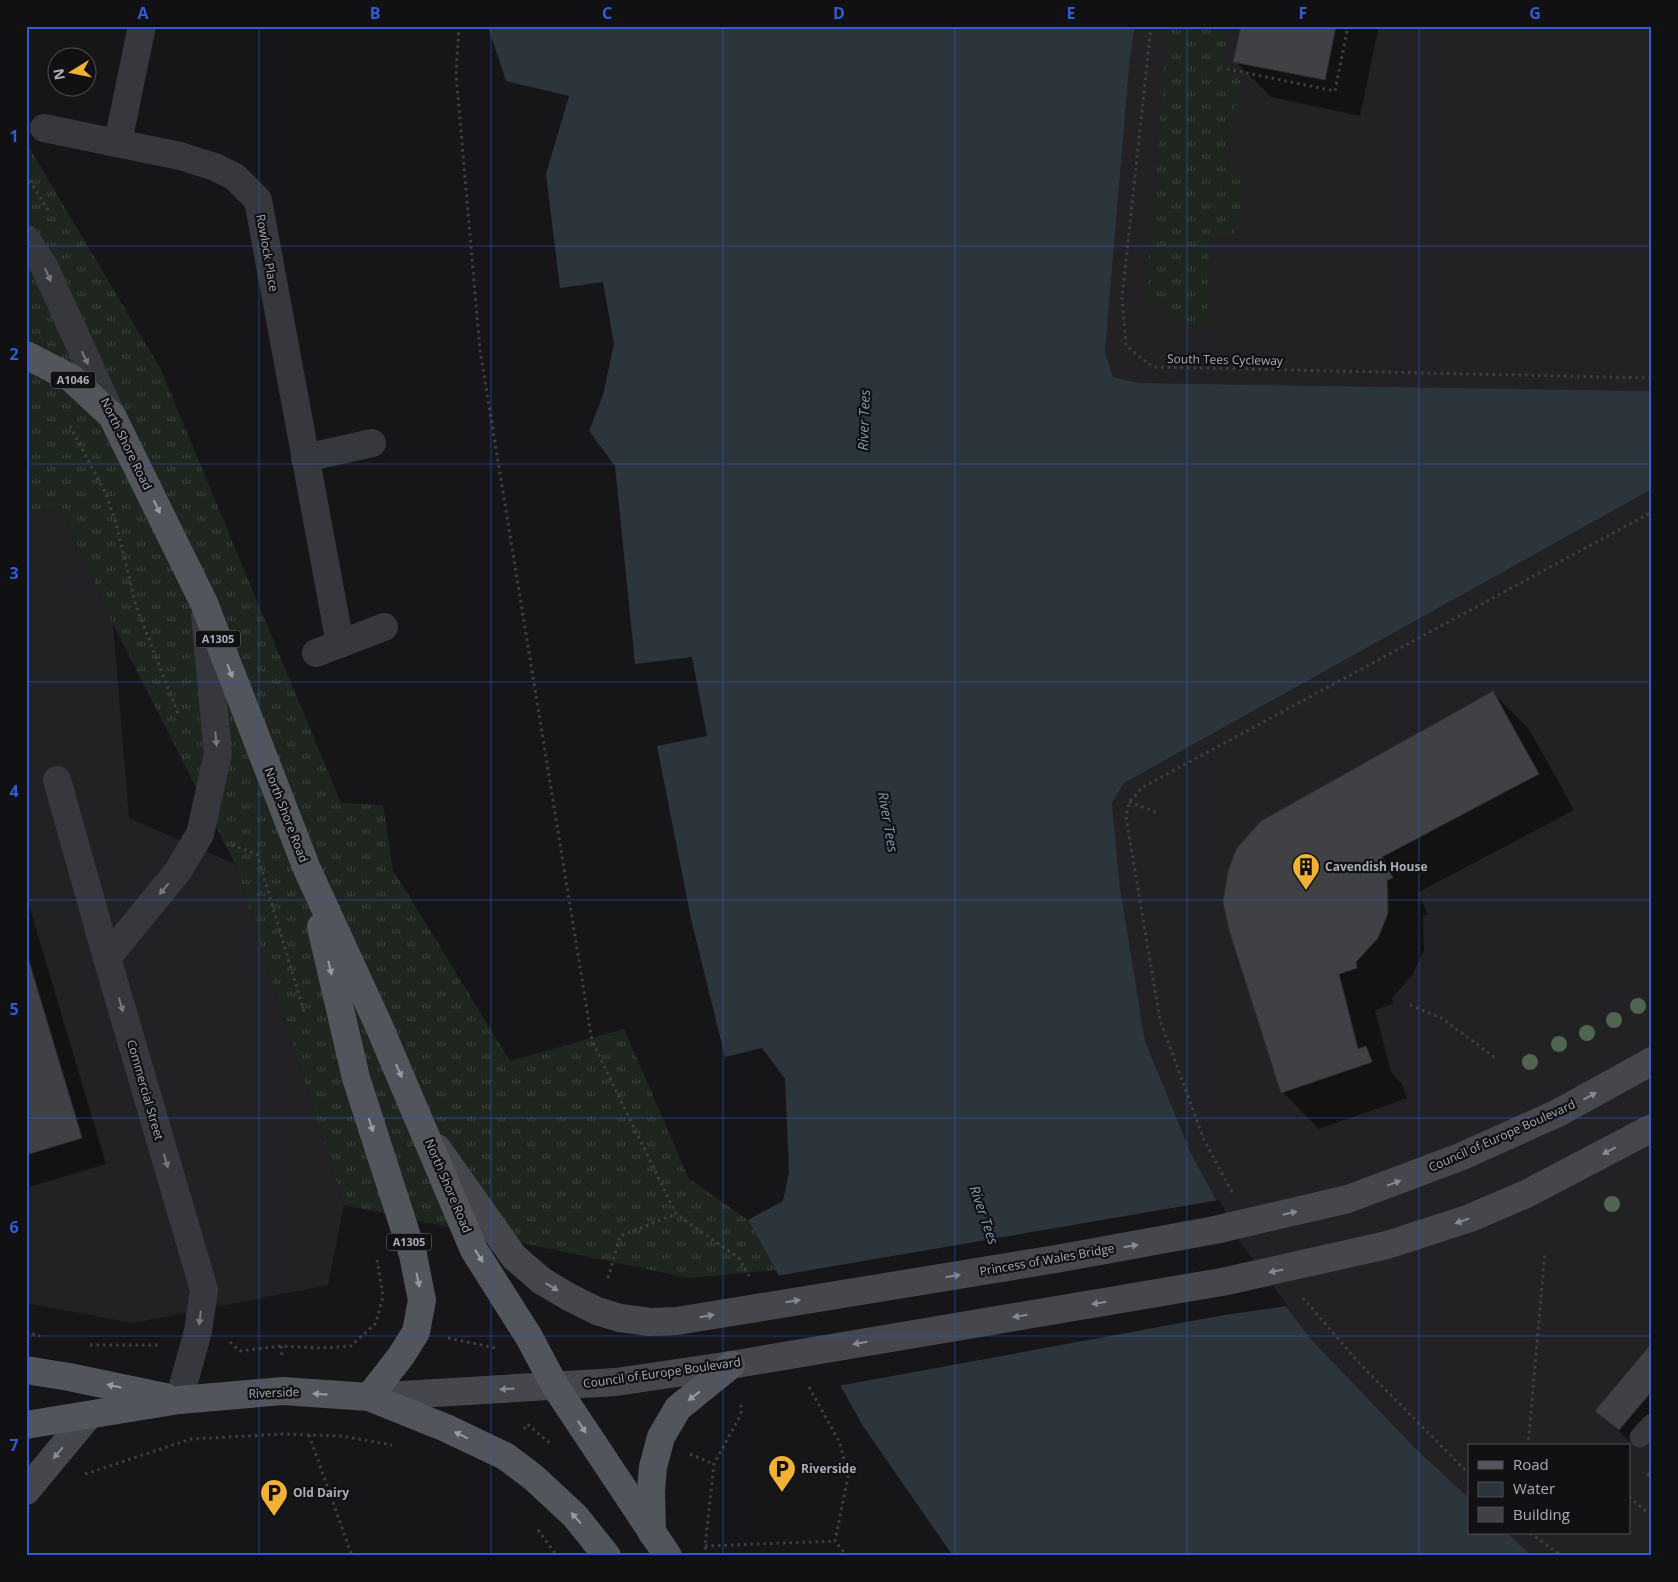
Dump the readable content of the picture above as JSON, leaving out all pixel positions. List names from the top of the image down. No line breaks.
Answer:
{"streets":{"main road":["A1046","North Shore Road","A1305","Riverside"],"street":["Rowlock Place","Commercial Street","Council of Europe Boulevard","Princess of Wales Bridge"],"path":["South Tees Cycleway"]},"crossings":[["A1046","North Shore Road"],["North Shore Road","A1305"],["North Shore Road","Council of Europe Boulevard"],["North Shore Road","Princess of Wales Bridge"],["North Shore Road","Riverside"],["A1305","Council of Europe Boulevard"],["A1305","Riverside"],["Commercial Street","Riverside"],["Council of Europe Boulevard","Princess of Wales Bridge"],["Council of Europe Boulevard","Riverside"]],"one_way":["North Shore Road","Commercial Street","Princess of Wales Bridge","Riverside"],"water":["River Tees"],"places":{"building":["Cavendish House"],"parking":["Riverside","Old Dairy"]},"legend":["Road","Water","Building"],"north":"left","grid":{"columns":["A","B","C","D","E","F","G"],"rows":["1","2","3","4","5","6","7"]}}
